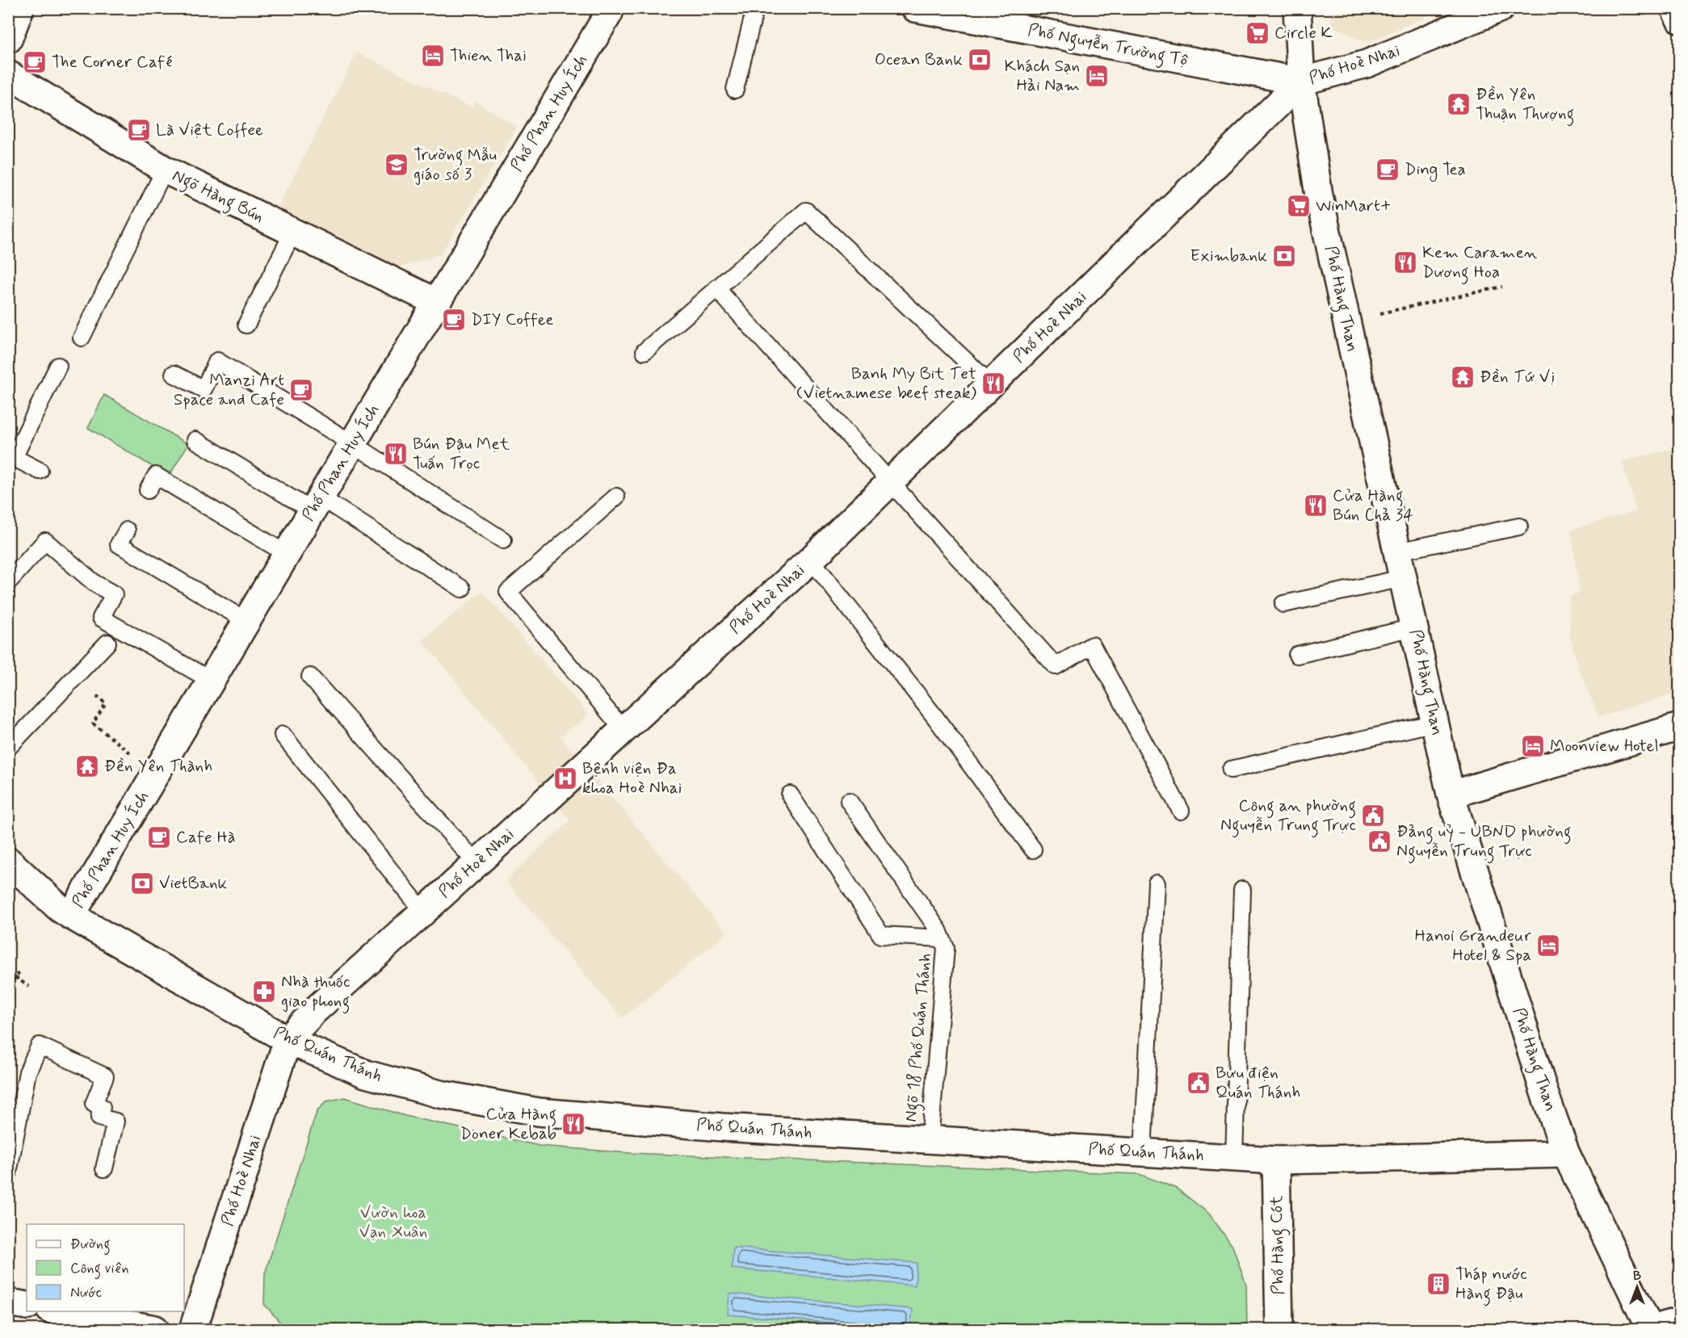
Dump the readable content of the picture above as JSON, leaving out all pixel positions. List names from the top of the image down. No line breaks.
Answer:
{"streets":{"street":["Phố Nguyễn Trường Tộ","Phố Hoè Nhai","Phố Phan Huy Ích","Ngõ Hàng Bún","Phố Hàng Than","Phố Quán Thánh","Phố Hàng Cót"],"lane":["Ngõ 18 Phố Quán Thánh"]},"crossings":[["Phố Nguyễn Trường Tộ","Phố Hoè Nhai"],["Phố Nguyễn Trường Tộ","Phố Hàng Than"],["Phố Hoè Nhai","Phố Hàng Than"],["Phố Hoè Nhai","Phố Quán Thánh"],["Phố Phan Huy Ích","Ngõ Hàng Bún"],["Phố Phan Huy Ích","Phố Quán Thánh"],["Phố Hàng Than","Phố Quán Thánh"],["Ngõ 18 Phố Quán Thánh","Phố Quán Thánh"],["Phố Quán Thánh","Phố Hàng Cót"]],"parks":["Vườn hoa Vạn Xuân"],"places":{"supermarket":["Circle K","WinMart+"],"hotel":["Thien Thai","Khách Sạn Hải Nam","Moonview Hotel","Hanoi Grandeur Hotel & Spa"],"bank":["Ocean Bank","Eximbank","VietBank"],"cafe":["The Corner Café","Là Việt Coffee","Ding Tea","DIY Coffee","Manzi Art Space and Cafe","Cafe Hà"],"temple":["Đền Yên Thuận Thượng","Đền Tứ Vị","Đền Yên Thành"],"school or university":["Trường Mẫu giáo số 3"],"restaurant":["Kem Caramen Dương Hoa","Banh My Bit Tet (Vietnamese beef steak)","Bún Đậu Mẹt Tuấn Trọc","Cửa Hàng Bún Chả 34","Cửa Hàng Doner Kebab"],"hospital":["Bệnh viện Đa khoa Hoè Nhai"],"public building":["Công an phường Nguyễn Trung Trực","Đảng uỷ - UBND phường Nguyễn Trung Trực","Bưu điện Quán Thánh"],"pharmacy":["Nhà thuốc giao phong"],"building":["Tháp nước Hàng Đậu"]},"legend":["Đường","Công viên","Nước"],"north":"top"}
